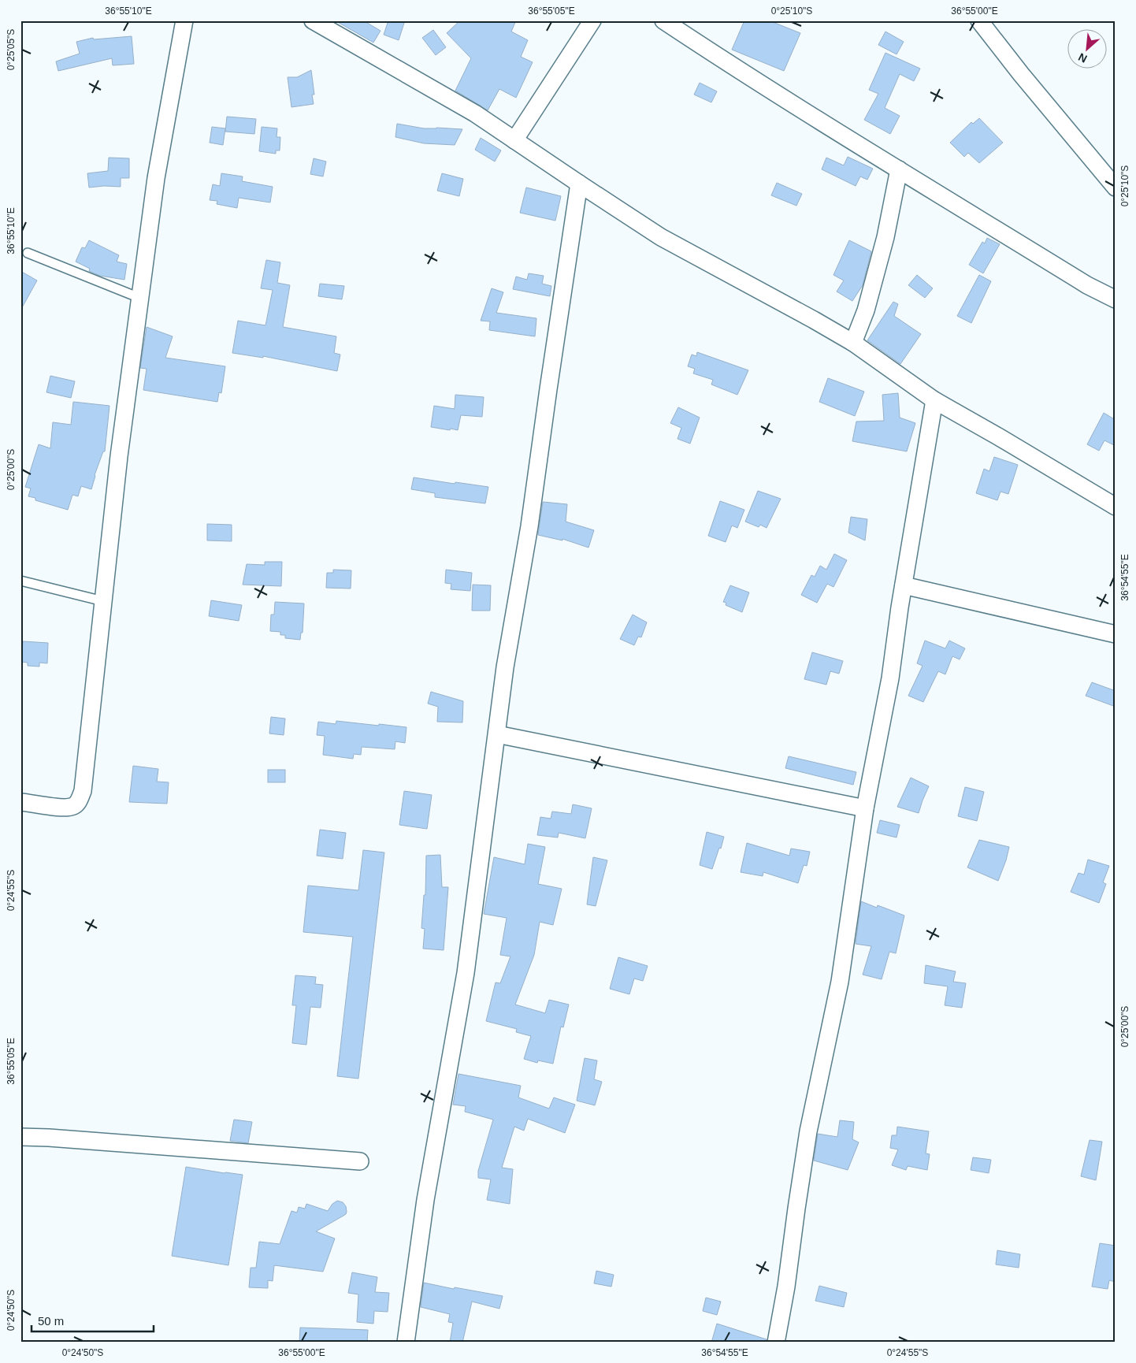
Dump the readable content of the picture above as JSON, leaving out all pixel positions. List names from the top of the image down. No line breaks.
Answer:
{"scale_bar":"50 m","north":"bottom left","coordinates":["36°55'10\"E","36°55'05\"E","0°25'10\"S","36°55'00\"E","0°25'05\"S","0°25'00\"S","36°54'55\"E","0°24'55\"S","0°24'50\"S"]}
